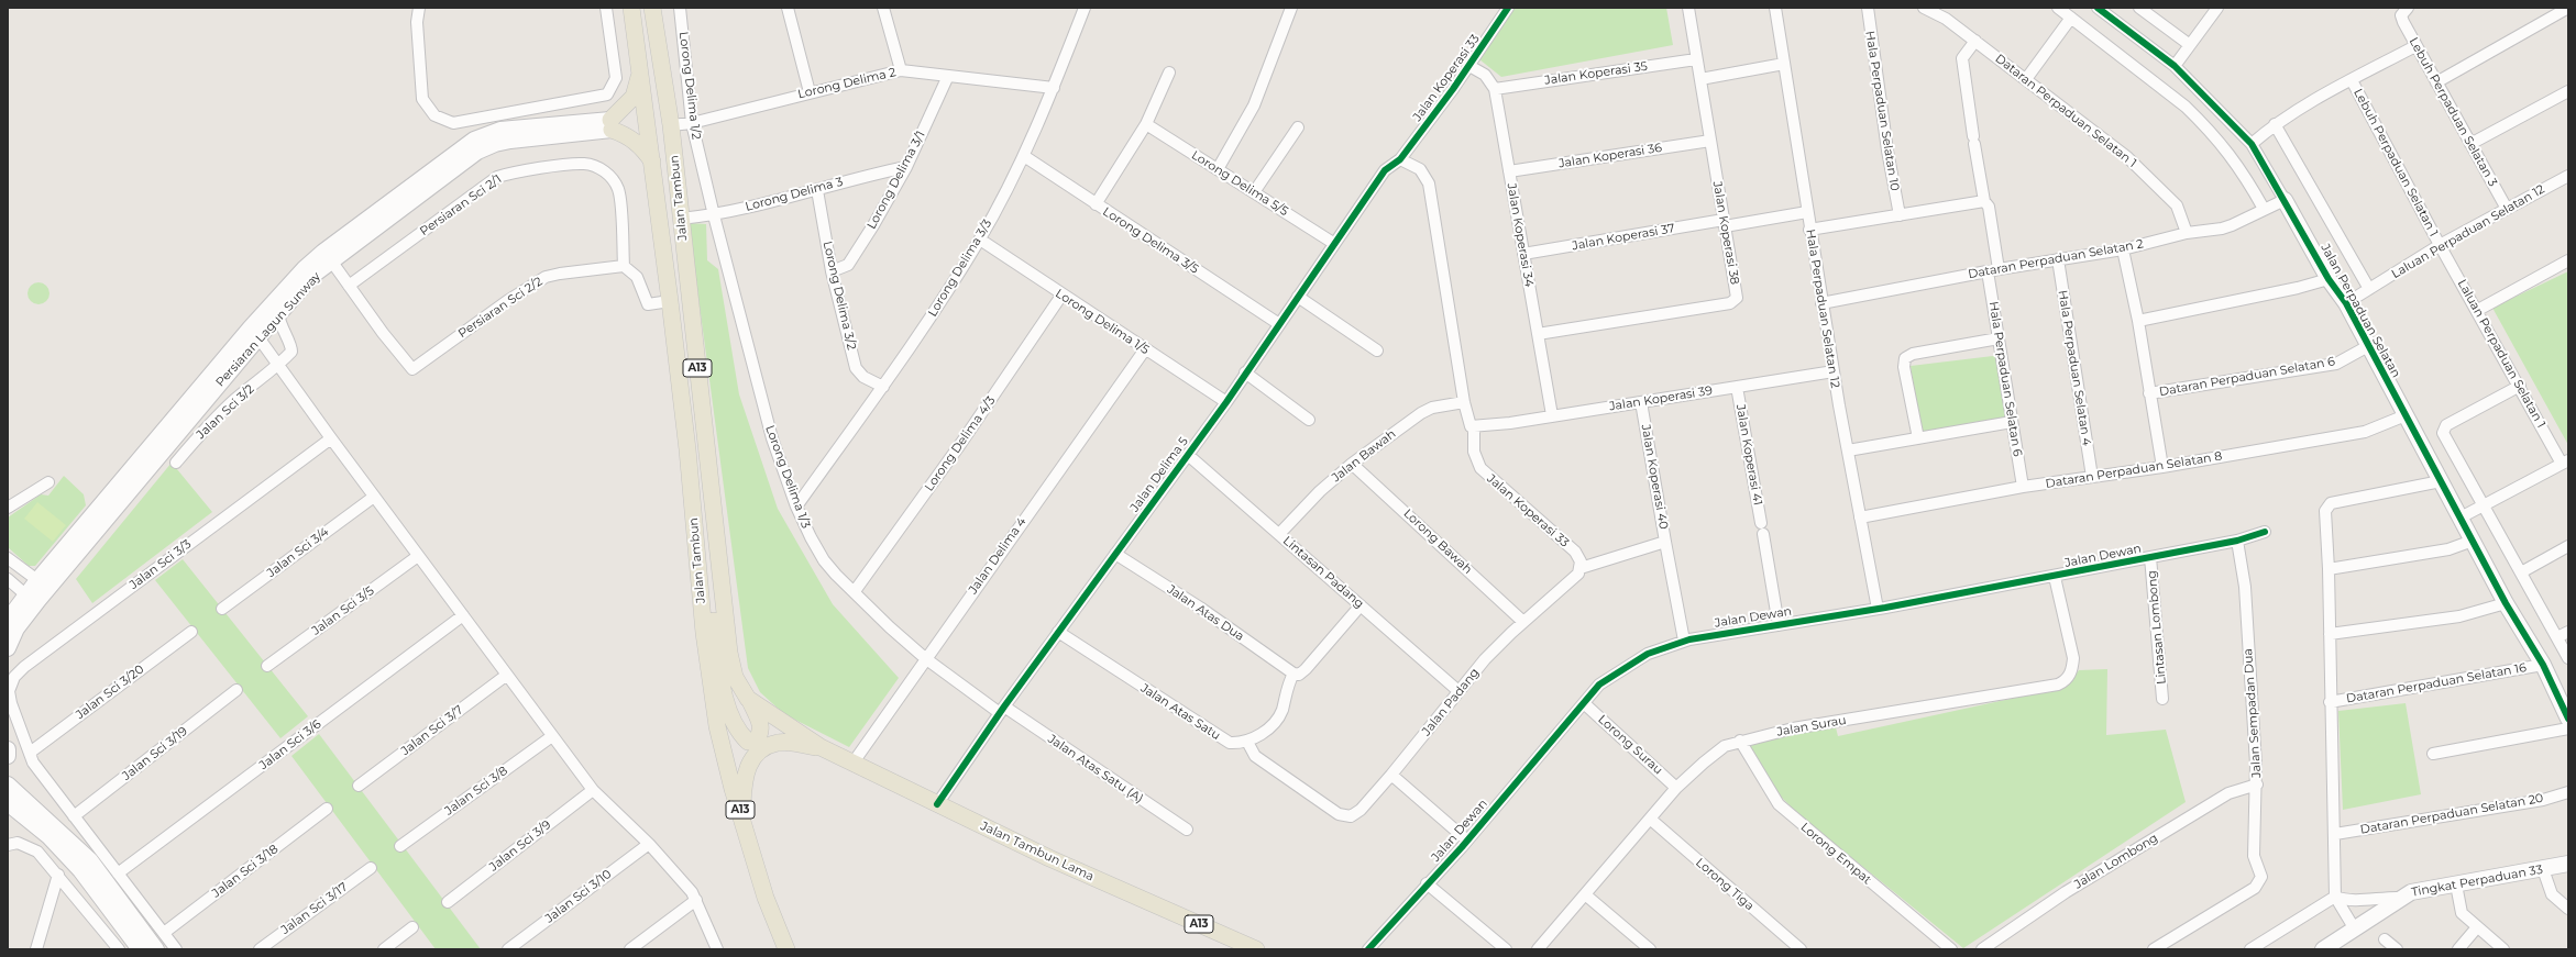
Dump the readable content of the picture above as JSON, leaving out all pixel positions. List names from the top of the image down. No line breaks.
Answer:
{"streets":{"main road":["Jalan Tambun","Jalan Perpaduan Selatan","Persiaran Lagun Sunway","A13","Jalan Tambun Lama","Tingkat Perpaduan 33"],"street":["Jalan Koperasi 35","Jalan Koperasi 33","Lorong Delima 2","Lorong Delima 1/2","Hala Perpaduan Selatan 10","Dataran Perpaduan Selatan 1","Lebuh Perpaduan Selatan 3","Jalan Koperasi 36","Lebuh Perpaduan Selatan 1","Lorong Delima 3/1","Lorong Delima 5/5","Lorong Delima 3","Persiaran Sci 2/1","Laluan Perpaduan Selatan 12","Jalan Koperasi 38","Jalan Koperasi 34","Jalan Koperasi 37","Lorong Delima 3/5","Dataran Perpaduan Selatan 2","Lorong Delima 3/3","Lorong Delima 3/2","Persiaran Sci 2/2","Hala Perpaduan Selatan 12","Lorong Delima 1/5","Laluan Perpaduan Selatan 1","Hala Perpaduan Selatan 4","Dataran Perpaduan Selatan 6","Hala Perpaduan Selatan 6","Jalan Koperasi 39","Jalan Sci 3/2","Lorong Delima 4/3","Jalan Koperasi 41","Jalan Bawah","Dataran Perpaduan Selatan 8","Jalan Delima 5","Lorong Delima 1/3","Jalan Koperasi 40","Lorong Bawah","Jalan Sci 3/4","Jalan Delima 4","Jalan Dewan","Jalan Sci 3/3","Lintasan Padang","Jalan Sci 3/5","Jalan Atas Dua","Lintasan Lombong","Dataran Perpaduan Selatan 16","Jalan Sci 3/20","Jalan Padang","Jalan Atas Satu","Jalan Sempadan Dua","Jalan Surau","Jalan Sci 3/7","Jalan Sci 3/6","Lorong Surau","Jalan Sci 3/19","Jalan Atas Satu (A)","Jalan Sci 3/8","Dataran Perpaduan Selatan 20","Jalan Sci 3/9","Lorong Empat","Jalan Lombong","Jalan Sci 3/18","Lorong Tiga","Jalan Sci 3/10","Jalan Sci 3/17"]},"crossings":[["Jalan Koperasi 35","Jalan Koperasi 38"],["Jalan Koperasi 35","Jalan Koperasi 34"],["Jalan Koperasi 33","Jalan Koperasi 39"],["Jalan Koperasi 33","Jalan Bawah"],["Jalan Koperasi 33","Jalan Delima 5"],["Jalan Koperasi 33","Jalan Koperasi 40"],["Jalan Koperasi 33","Jalan Padang"],["Lorong Delima 2","Lorong Delima 1/2"],["Lorong Delima 2","Lorong Delima 3/1"],["Lorong Delima 2","Jalan Tambun"],["Lorong Delima 2","Lorong Delima 3/3"],["Lorong Delima 1/2","Lorong Delima 3"],["Lorong Delima 1/2","Lorong Delima 1/3"],["Dataran Perpaduan Selatan 1","Dataran Perpaduan Selatan 2"],["Lebuh Perpaduan Selatan 3","Laluan Perpaduan Selatan 12"],["Jalan Koperasi 36","Jalan Koperasi 38"],["Jalan Koperasi 36","Jalan Koperasi 34"],["Lebuh Perpaduan Selatan 1","Laluan Perpaduan Selatan 12"],["Lebuh Perpaduan Selatan 1","Laluan Perpaduan Selatan 1"],["Lorong Delima 3/1","Lorong Delima 3"],["Lorong Delima 3/1","Lorong Delima 3/2"],["Lorong Delima 5/5","Jalan Delima 5"],["Lorong Delima 3","Jalan Tambun"],["Lorong Delima 3","Lorong Delima 3/2"],["Lorong Delima 3","Lorong Delima 1/3"],["Jalan Tambun","Jalan Tambun Lama"],["Persiaran Sci 2/1","Persiaran Sci 2/2"],["Laluan Perpaduan Selatan 12","Jalan Perpaduan Selatan"],["Laluan Perpaduan Selatan 12","Laluan Perpaduan Selatan 1"],["Jalan Koperasi 38","Jalan Koperasi 34"],["Jalan Koperasi 38","Jalan Koperasi 37"],["Jalan Koperasi 34","Jalan Koperasi 37"],["Jalan Koperasi 34","Jalan Koperasi 39"],["Jalan Koperasi 37","Hala Perpaduan Selatan 12"],["Lorong Delima 3/5","Lorong Delima 3/3"],["Lorong Delima 3/5","Jalan Delima 5"],["Dataran Perpaduan Selatan 2","Hala Perpaduan Selatan 12"],["Dataran Perpaduan Selatan 2","Jalan Perpaduan Selatan"],["Dataran Perpaduan Selatan 2","Hala Perpaduan Selatan 4"],["Dataran Perpaduan Selatan 2","Hala Perpaduan Selatan 6"],["Lorong Delima 3/3","Lorong Delima 3/2"],["Lorong Delima 3/3","Lorong Delima 1/5"],["Lorong Delima 3/3","Lorong Delima 1/3"],["Hala Perpaduan Selatan 12","Jalan Koperasi 39"],["Hala Perpaduan Selatan 12","Dataran Perpaduan Selatan 8"],["Hala Perpaduan Selatan 12","Jalan Dewan"],["Jalan Perpaduan Selatan","Dataran Perpaduan Selatan 6"],["Jalan Perpaduan Selatan","Dataran Perpaduan Selatan 8"],["Jalan Perpaduan Selatan","Dataran Perpaduan Selatan 16"],["Lorong Delima 1/5","Lorong Delima 4/3"],["Lorong Delima 1/5","Jalan Delima 5"],["Lorong Delima 1/5","Jalan Delima 4"],["Hala Perpaduan Selatan 4","Dataran Perpaduan Selatan 8"],["Hala Perpaduan Selatan 6","Dataran Perpaduan Selatan 8"],["Jalan Koperasi 39","Jalan Koperasi 41"],["Jalan Koperasi 39","Jalan Koperasi 40"],["Lorong Delima 4/3","Lorong Delima 1/3"],["Jalan Koperasi 41","Jalan Dewan"],["Jalan Bawah","Lorong Bawah"],["Jalan Bawah","Lintasan Padang"],["Jalan Delima 5","Lorong Delima 1/3"],["Jalan Delima 5","Lintasan Padang"],["Jalan Delima 5","Jalan Atas Dua"],["Jalan Delima 5","Jalan Atas Satu"],["Jalan Delima 5","Jalan Atas Satu (A)"],["Jalan Delima 5","Jalan Tambun Lama"],["Lorong Delima 1/3","Jalan Delima 4"],["Lorong Delima 1/3","Jalan Atas Satu (A)"],["Jalan Koperasi 40","Jalan Padang"],["Lorong Bawah","Jalan Padang"],["Jalan Delima 4","Jalan Tambun Lama"],["Jalan Dewan","Lintasan Lombong"],["Jalan Dewan","Jalan Sempadan Dua"],["Jalan Dewan","Jalan Surau"],["Jalan Dewan","Lorong Surau"],["Jalan Sci 3/3","Jalan Sci 3/20"],["Lintasan Padang","Jalan Padang"],["Jalan Padang","Jalan Atas Satu"],["Jalan Sempadan Dua","Jalan Lombong"],["Jalan Surau","Lorong Surau"],["Jalan Surau","Lorong Empat"],["Jalan Surau","Lorong Tiga"]]}
